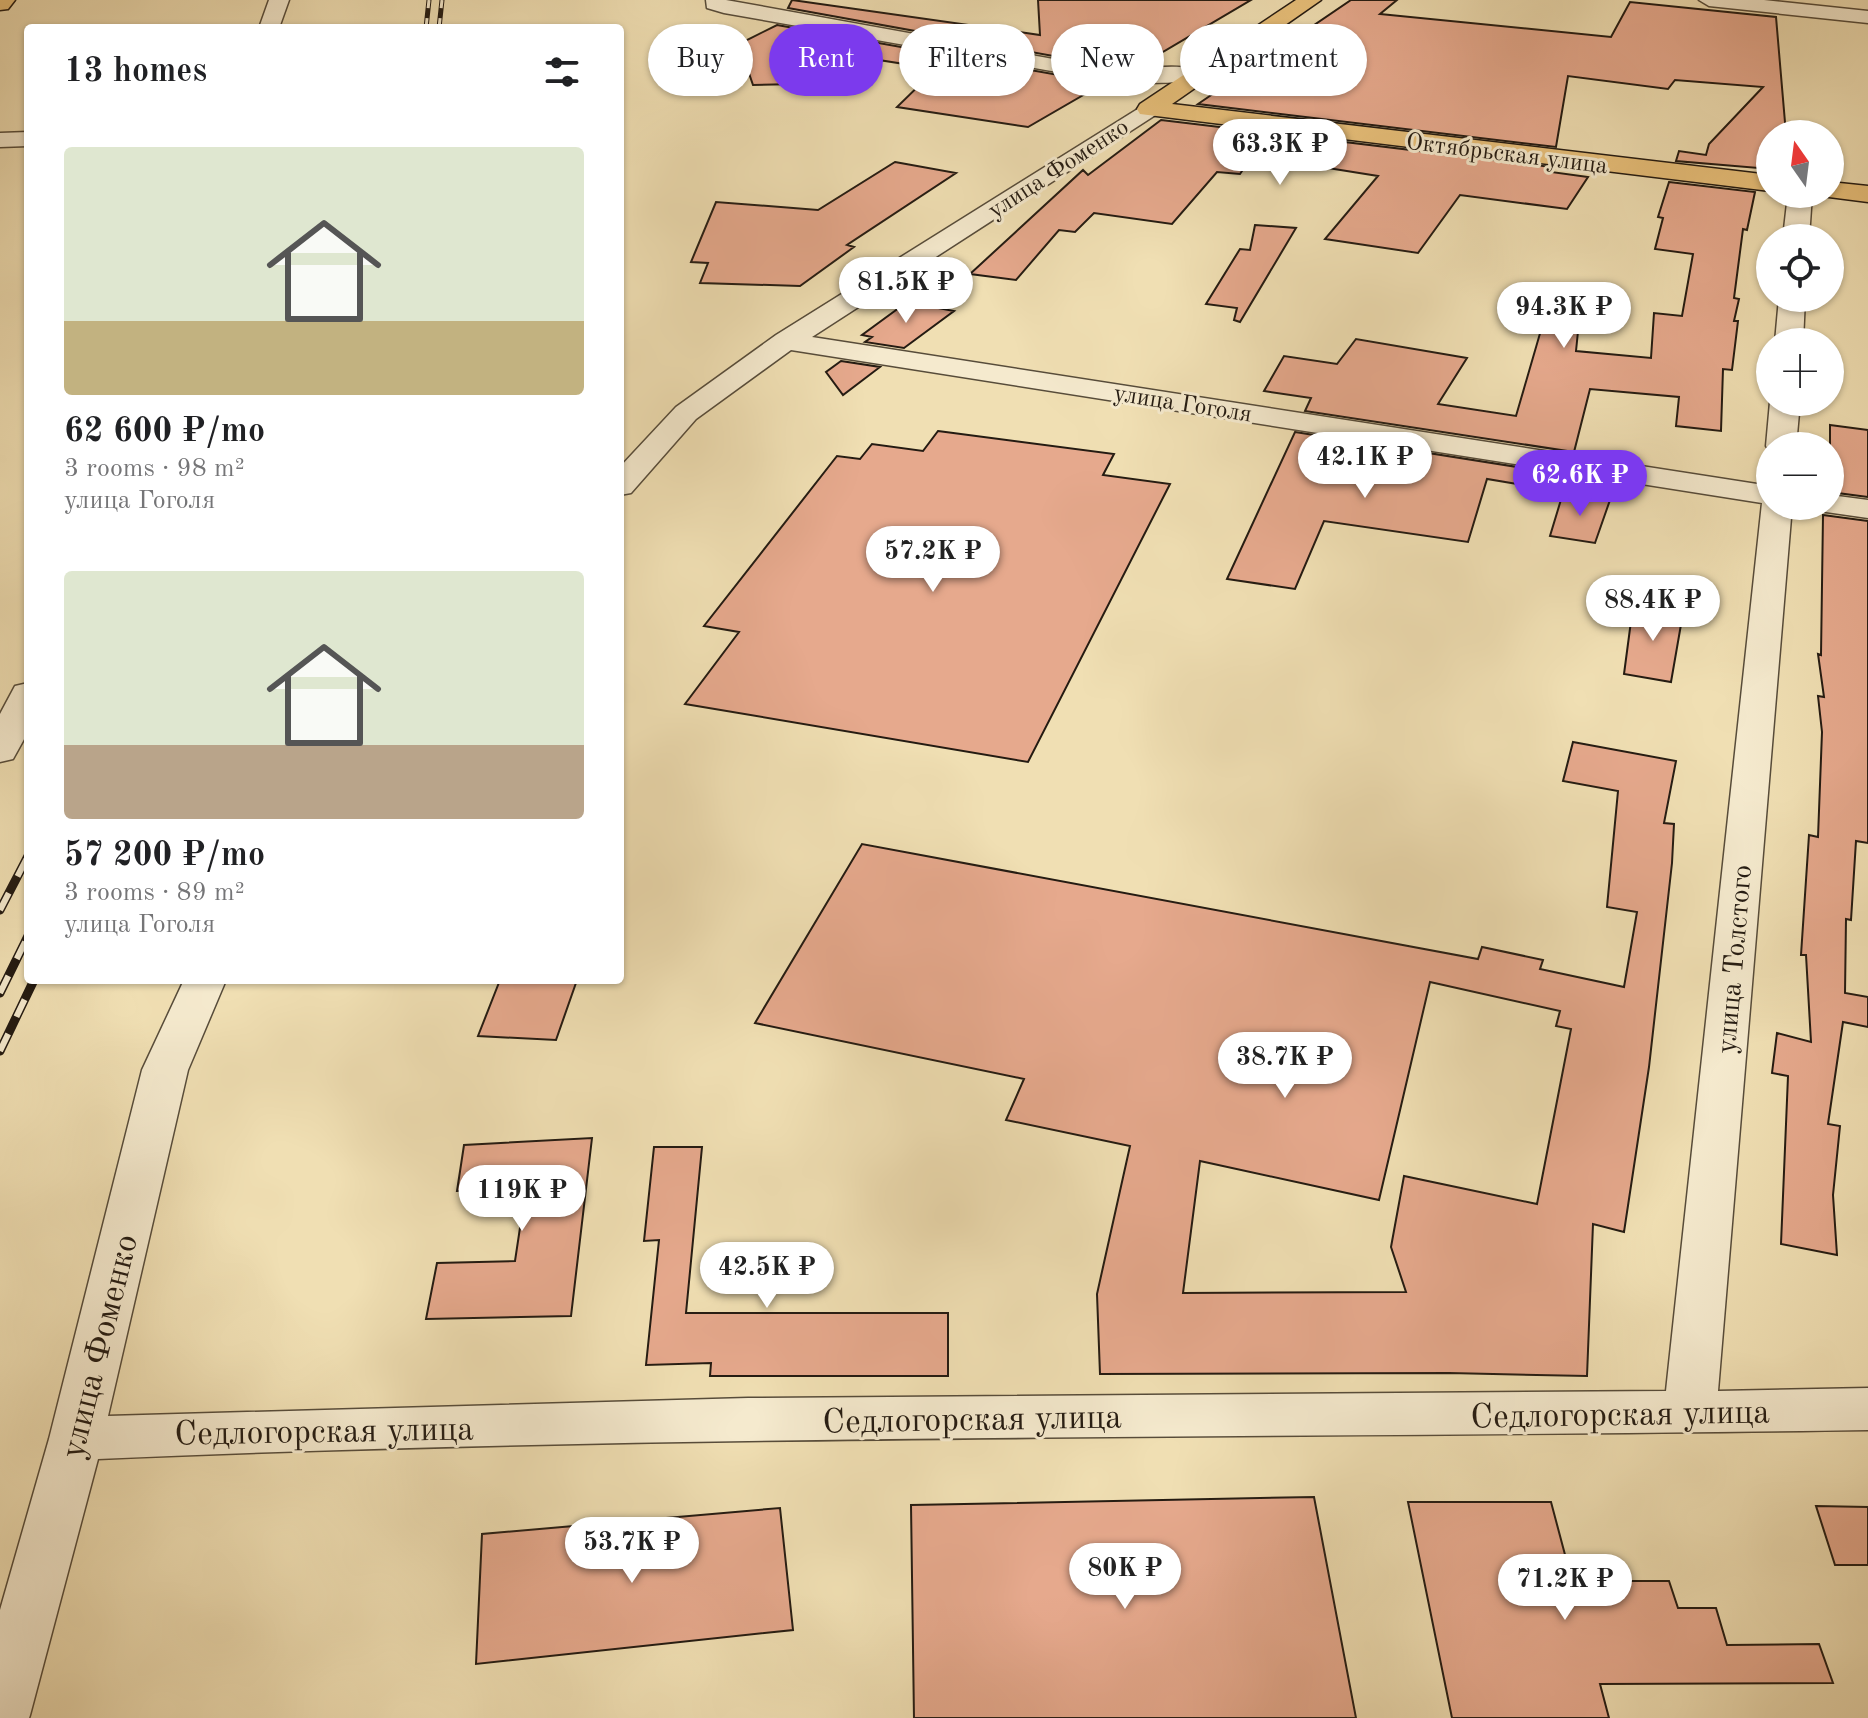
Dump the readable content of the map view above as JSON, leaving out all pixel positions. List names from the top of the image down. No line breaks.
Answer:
{"streets":{"main road":["Октябрьская улица","улица Фоменко"],"street":["улица Гоголя","улица Толстого","Седлогорская улица"]},"crossings":[["Октябрьская улица","улица Фоменко"],["улица Фоменко","улица Гоголя"],["улица Фоменко","Седлогорская улица"],["улица Толстого","Седлогорская улица"]],"north":"top","page":{"chip":["Buy","Rent","Filters","New","Apartment"],"heading":"13 homes","price":["63.3K ₽","81.5K ₽","94.3K ₽","42.1K ₽","62.6K ₽","57.2K ₽","88.4K ₽","38.7K ₽","119K ₽","42.5K ₽","53.7K ₽","80K ₽","71.2K ₽"],"map_buttons":["+","−"],"list":[{"name":"62 600 ₽/mo","note":"3 rooms · 98 m² · улица Гоголя"},{"name":"57 200 ₽/mo","note":"3 rooms · 89 m² · улица Гоголя"}]}}
